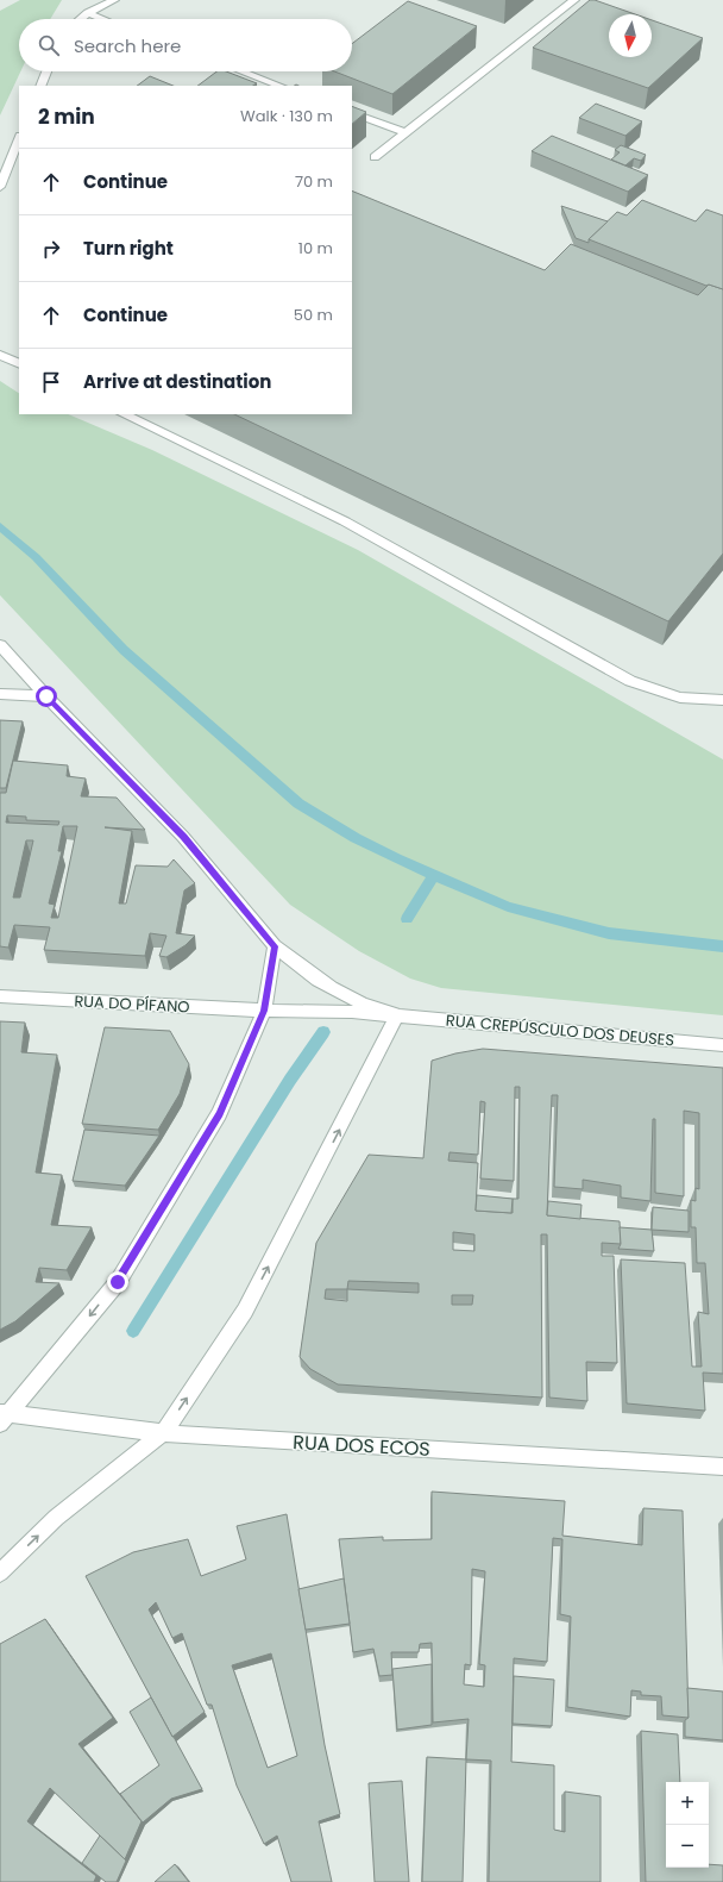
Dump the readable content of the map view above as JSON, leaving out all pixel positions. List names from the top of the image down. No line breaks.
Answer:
{"streets":{"street":["RUA DO PÍFANO","RUA CREPÚSCULO DOS DEUSES","RUA DOS ECOS"]},"crossings":[["RUA DO PÍFANO","RUA CREPÚSCULO DOS DEUSES"]],"north":"bottom","page":{"search":"Search here","heading":["2 min","Walk · 130 m"],"list":[["Continue","70 m"],["Turn right","10 m"],["Continue","50 m"],"Arrive at destination"],"map_buttons":["+","−"]}}
